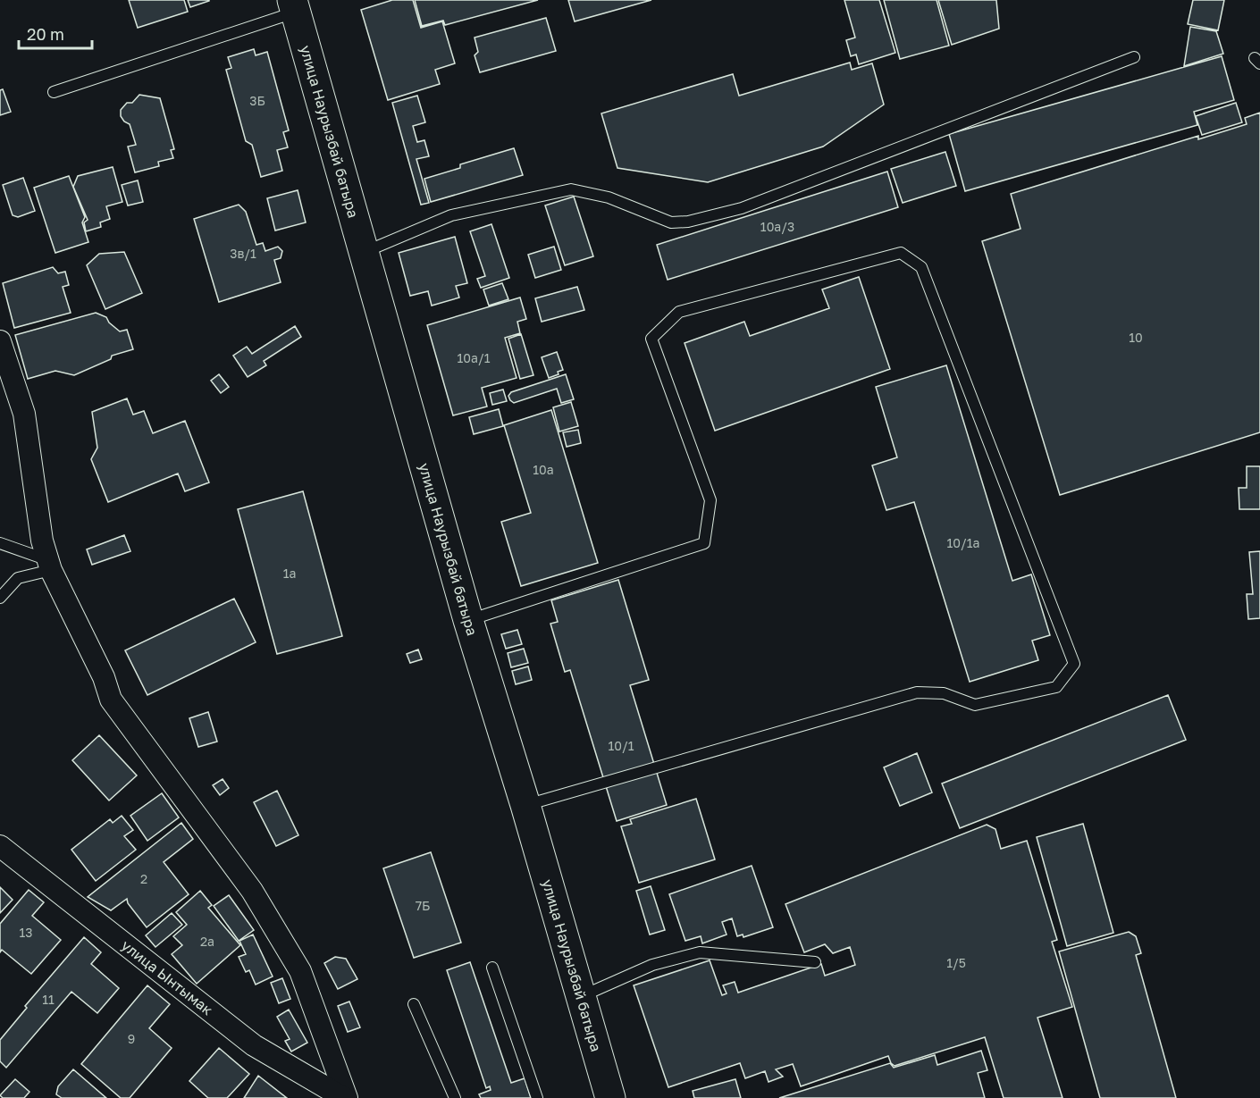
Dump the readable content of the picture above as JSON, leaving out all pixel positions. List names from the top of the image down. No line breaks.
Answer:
{"streets":{"main road":["улица Наурызбай батыра"],"street":["улица Ынтымак"]},"house_numbers":["3Б","10а/3","3в/1","10","10а/1","10а","10/1а","1а","10/1","2","7Б","13","2а","1/5","11","9"],"scale_bar":"20 m"}
